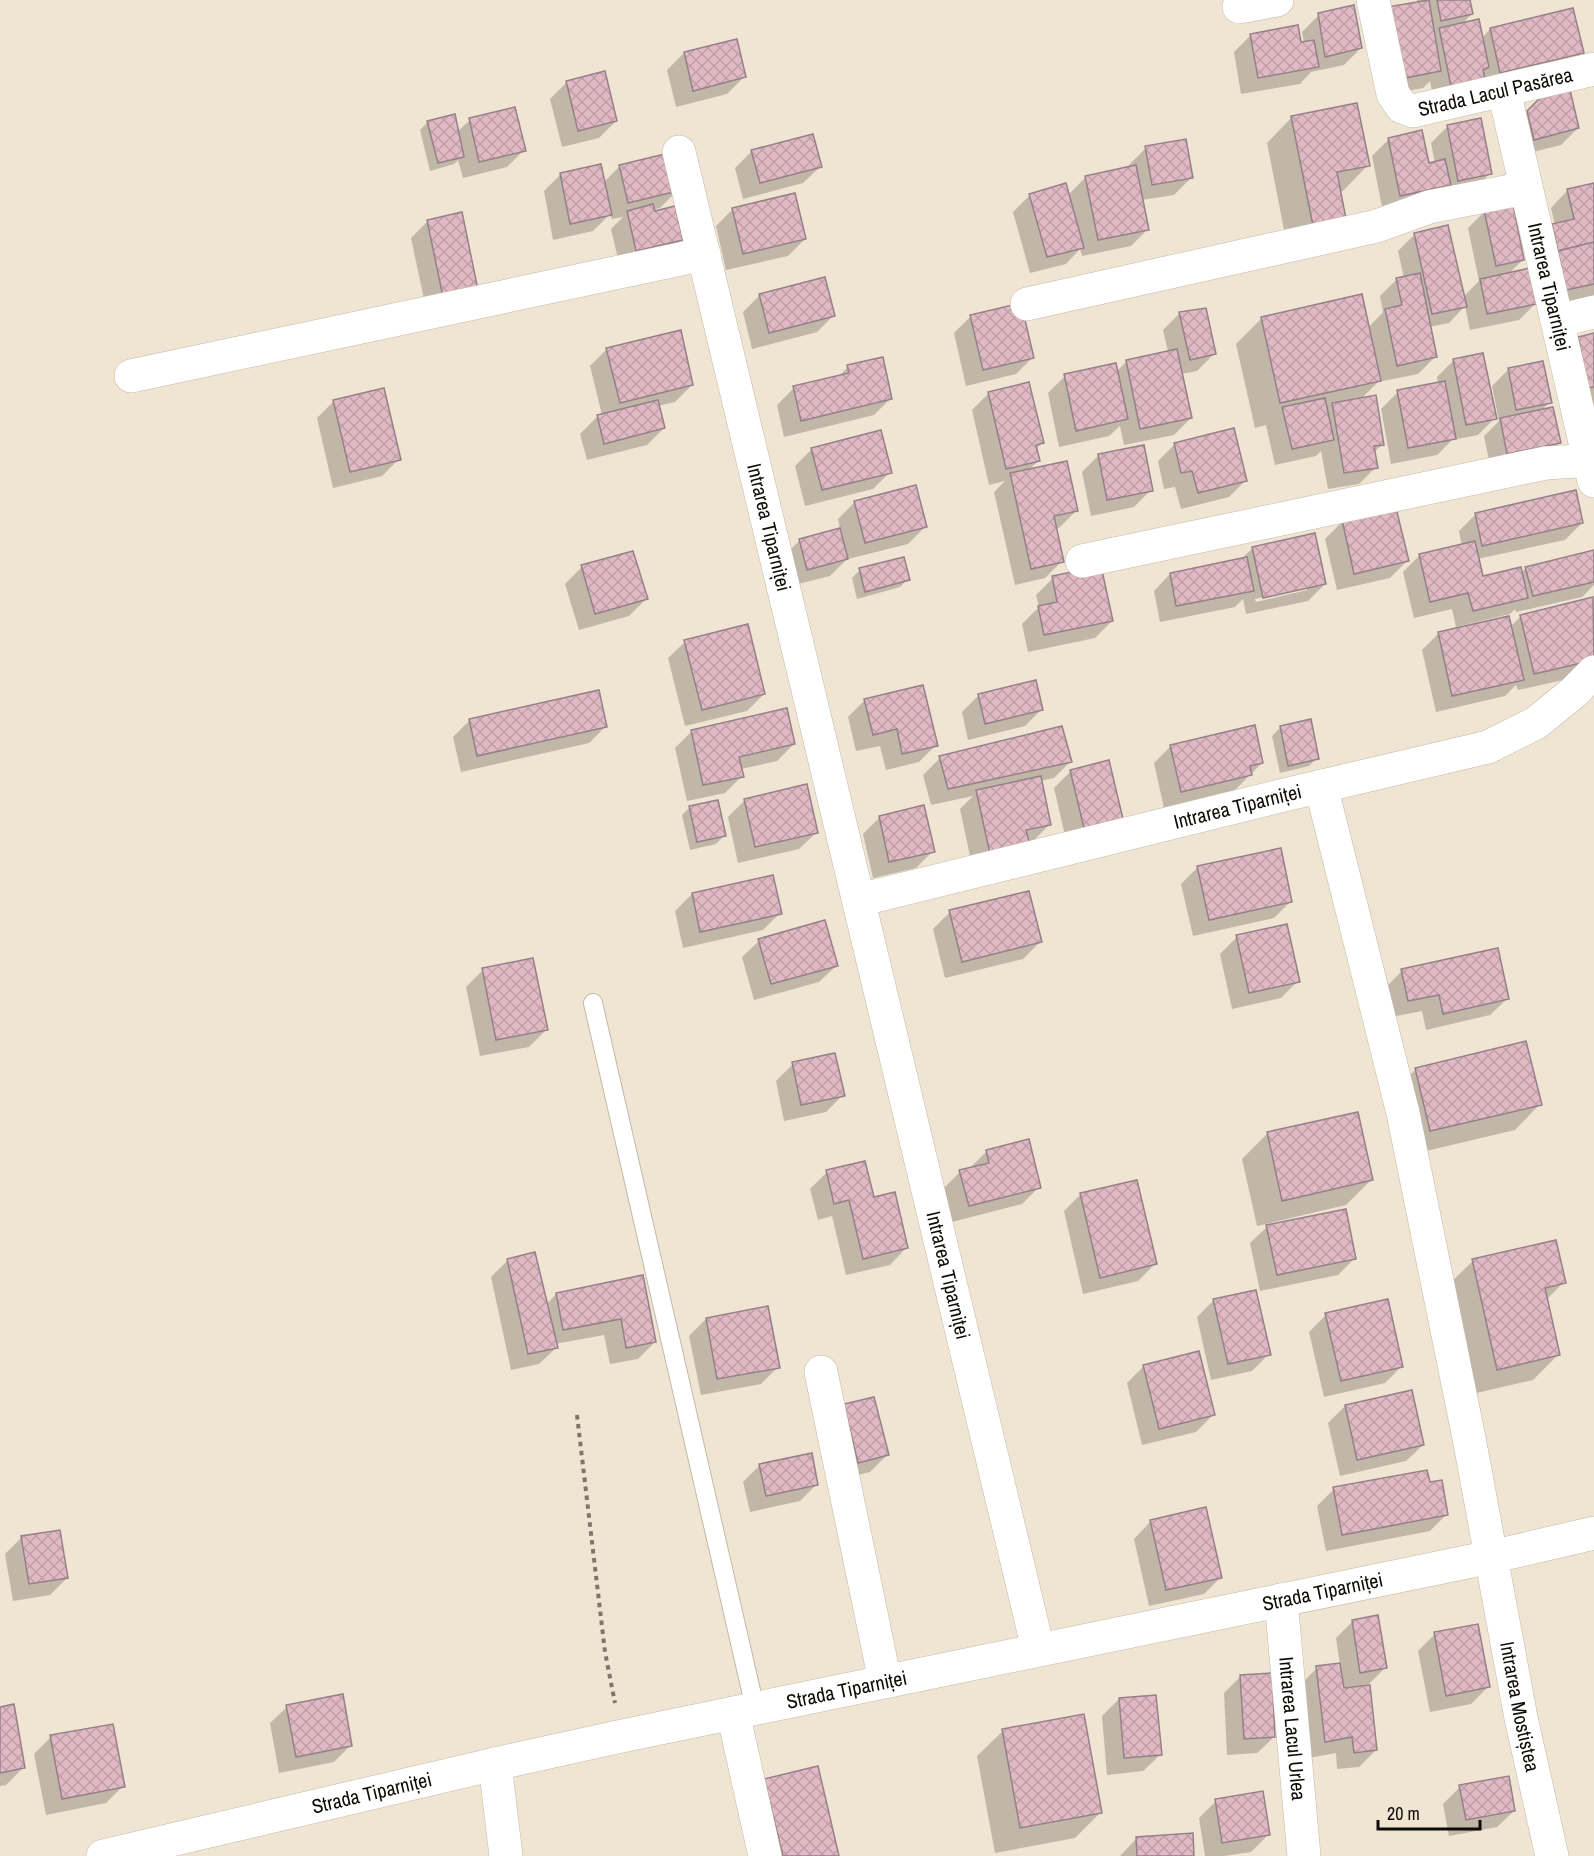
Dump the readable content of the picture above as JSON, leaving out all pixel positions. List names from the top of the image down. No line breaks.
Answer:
{"streets":{"street":["Strada Lacul Pasărea","Intrarea Tiparniței","Strada Tiparniței","Intrarea Mostiștea","Intrarea Lacul Urlea"]},"crossings":[["Strada Lacul Pasărea","Intrarea Tiparniței"],["Intrarea Tiparniței","Strada Tiparniței"],["Intrarea Tiparniței","Intrarea Mostiștea"],["Strada Tiparniței","Intrarea Mostiștea"],["Strada Tiparniței","Intrarea Lacul Urlea"]],"scale_bar":"20 m"}
